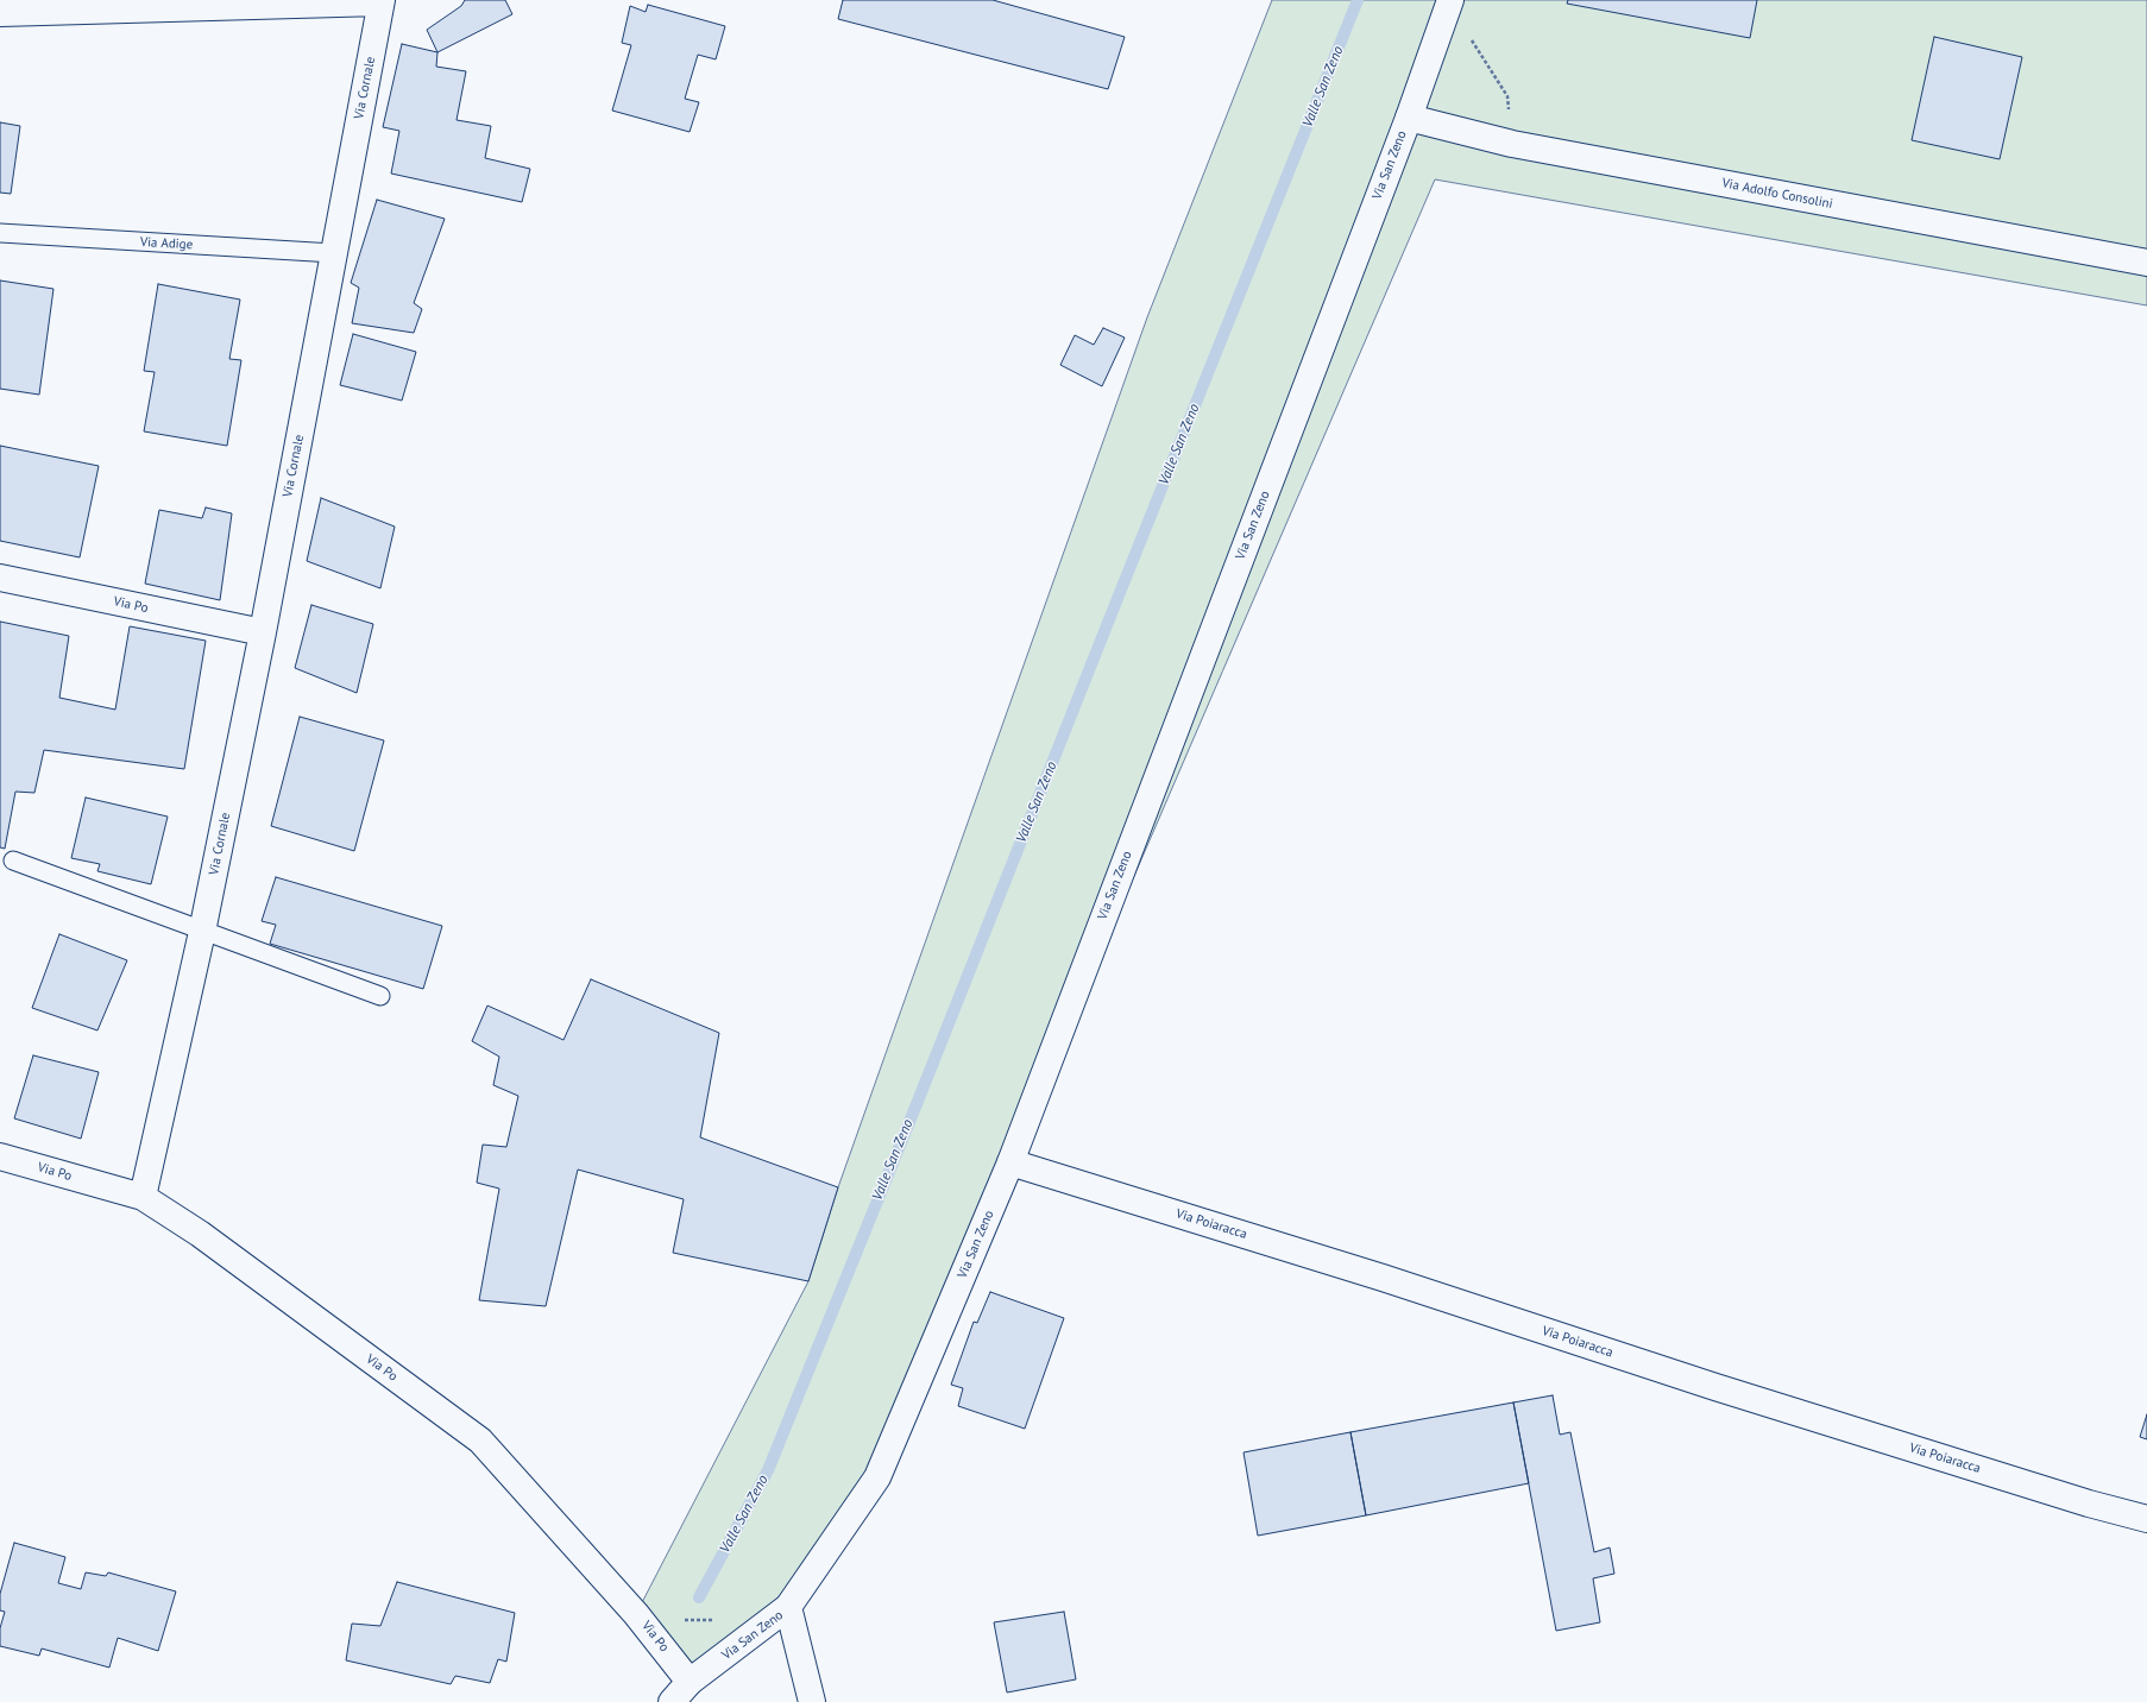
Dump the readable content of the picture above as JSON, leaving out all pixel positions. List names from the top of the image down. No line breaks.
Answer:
{"streets":{"street":["Via Cornale","Via San Zeno","Via Adolfo Consolini","Via Po","Via Poiaracca"],"lane":["Via Adige"]},"crossings":[["Via Cornale","Via Adige"],["Via Cornale","Via Po"],["Via San Zeno","Via Adolfo Consolini"],["Via San Zeno","Via Po"],["Via San Zeno","Via Poiaracca"]],"water":["Valle San Zeno"]}
